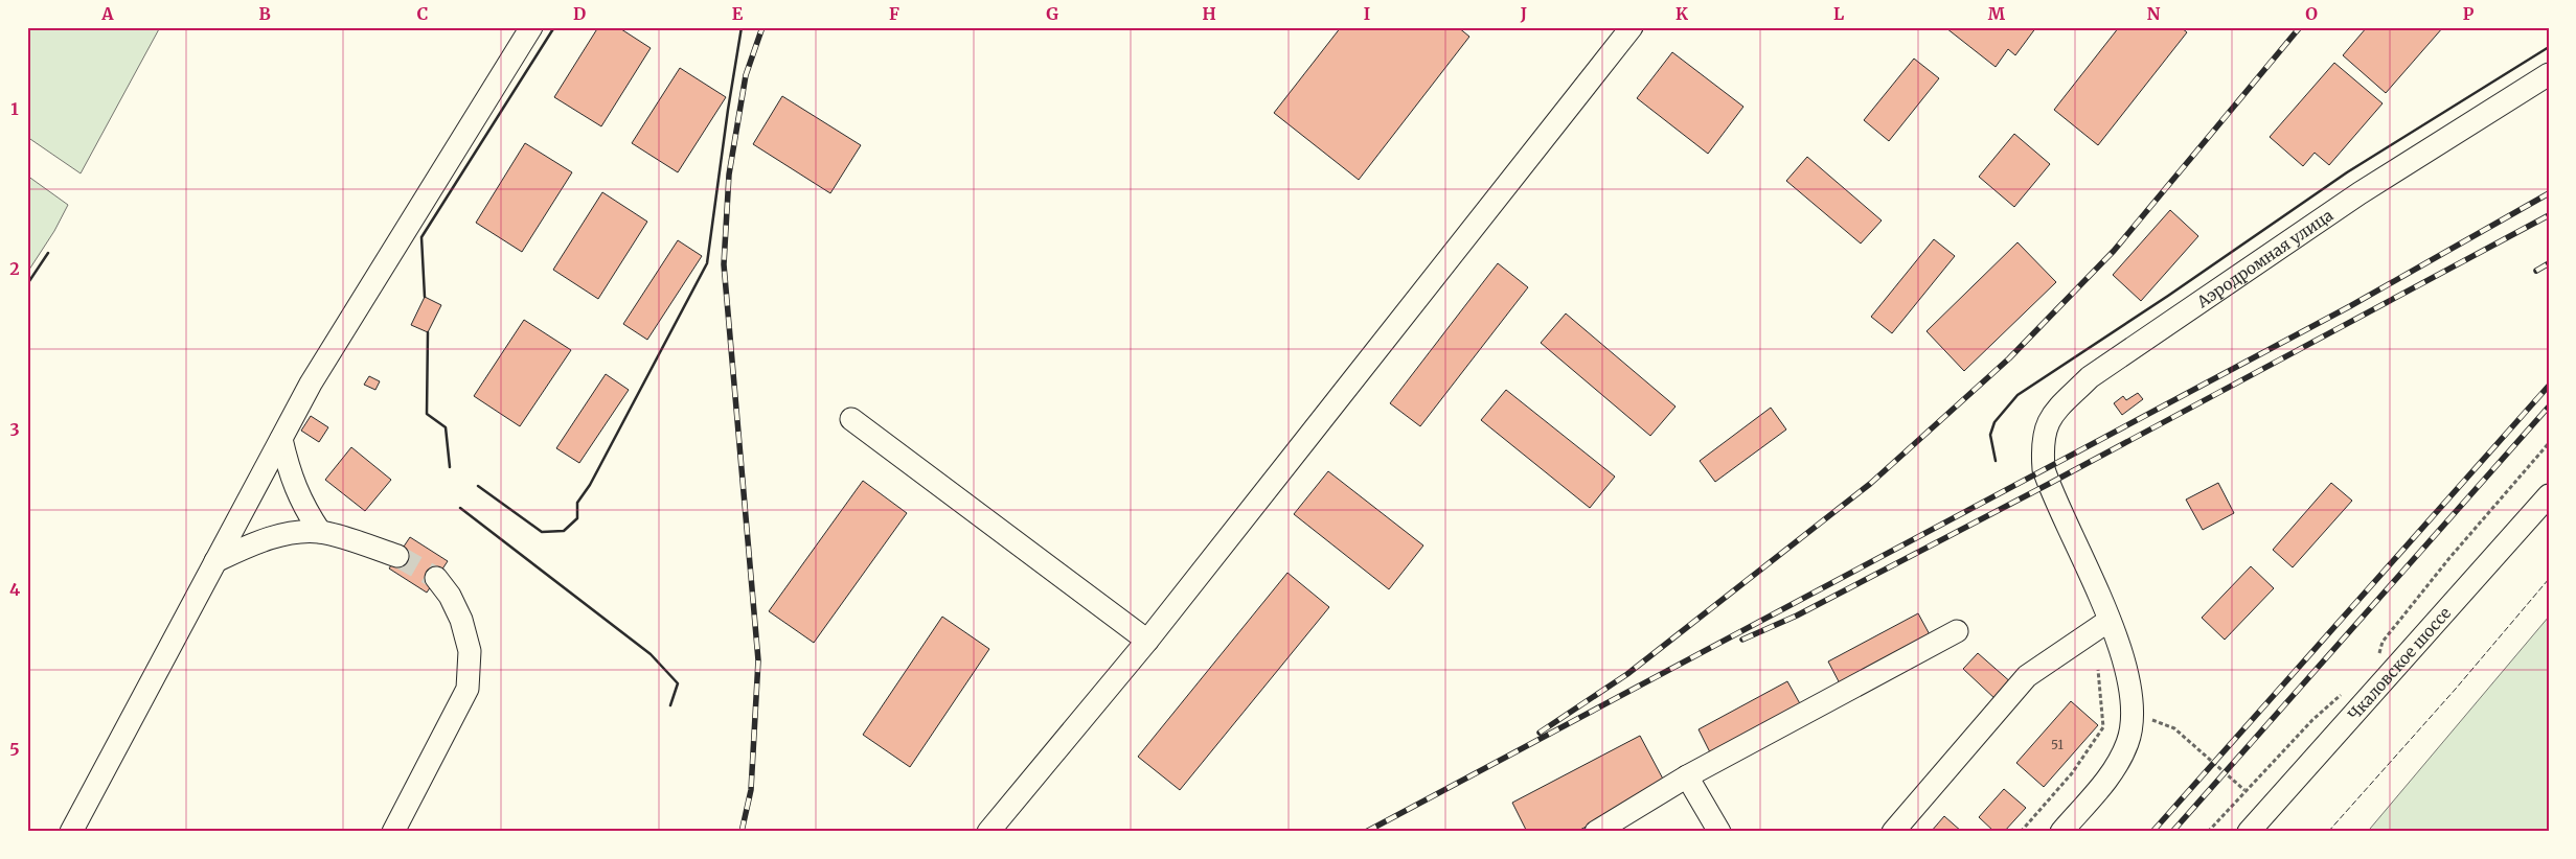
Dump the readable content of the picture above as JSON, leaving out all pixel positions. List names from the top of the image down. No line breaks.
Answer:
{"streets":{"street":["Аэродромная улица","Чкаловское шоссе"]},"house_numbers":["51"],"grid":{"columns":["A","B","C","D","E","F","G","H","I","J","K","L","M","N","O","P"],"rows":["1","2","3","4","5"]}}
